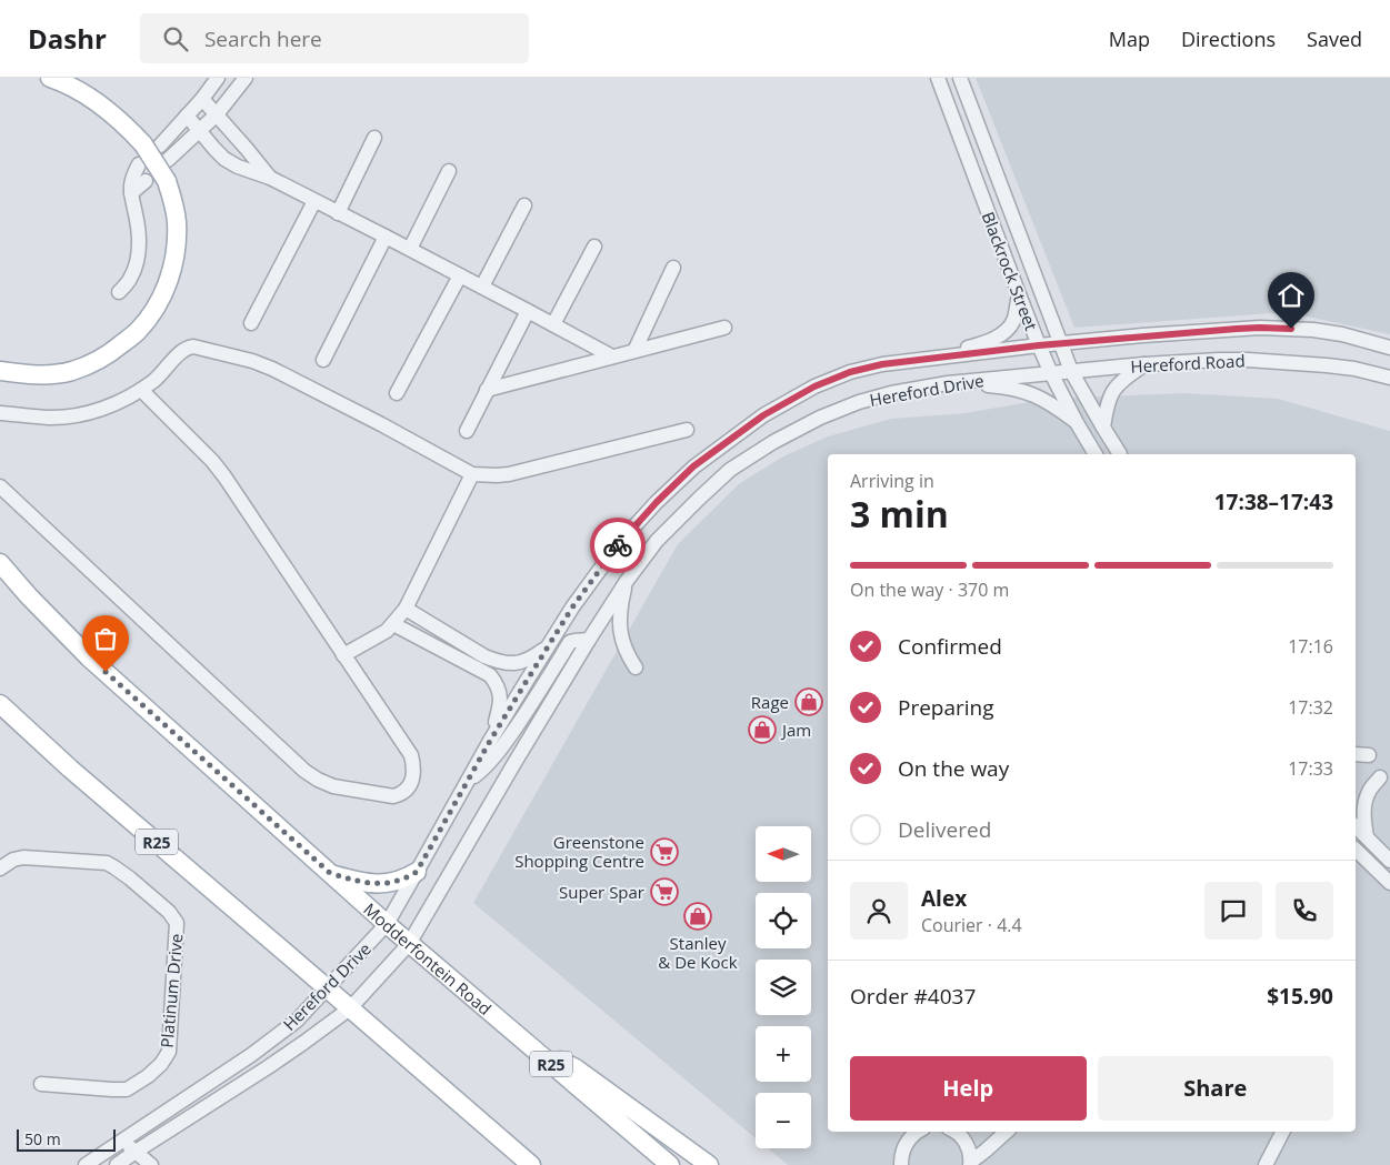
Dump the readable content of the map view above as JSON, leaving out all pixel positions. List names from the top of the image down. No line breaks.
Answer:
{"streets":{"main road":["R25","Modderfontein Road"],"street":["Blackrock Street","Hereford Road","Hereford Drive","Platinum Drive"]},"crossings":[["Blackrock Street","Hereford Road"],["Blackrock Street","Hereford Drive"],["Hereford Road","Hereford Drive"],["Hereford Drive","R25"],["Hereford Drive","Modderfontein Road"]],"places":{"shop":["Rage","Jam","Stanley & De Kock"],"supermarket":["Greenstone Shopping Centre","Super Spar"]},"scale_bar":"50 m","north":"left","page":{"header":"Dashr","search":"Search here","nav":["Map","Directions","Saved"],"heading":["3 min","Arriving in","17:38–17:43"],"panel":["Alex","Courier · 4.4","Order #4037","$15.90"],"bar":"On the way · 370 m","list":[["Confirmed","17:16"],["Preparing","17:32"],["On the way","17:33"],"Delivered"],"map_buttons":["+","−"],"buttons":["Help","Share"],"scale":"50 m"}}
